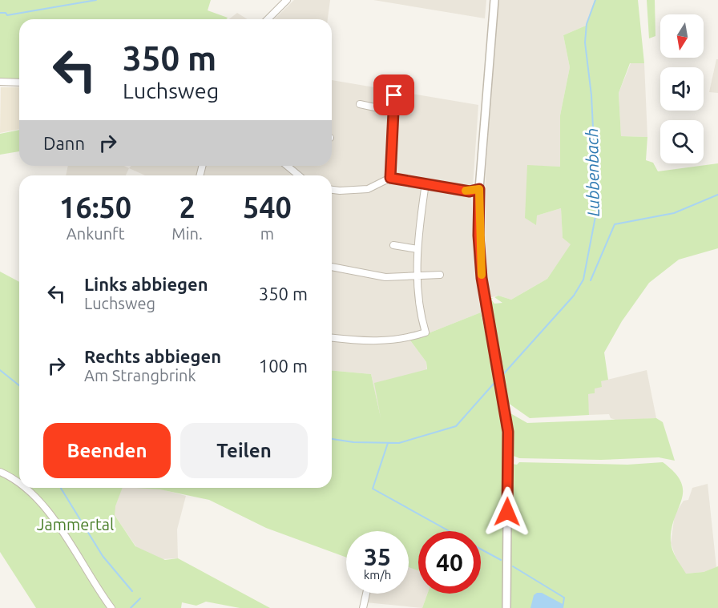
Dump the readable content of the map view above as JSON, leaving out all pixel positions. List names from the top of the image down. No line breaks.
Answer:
{"water":["Lubbenbach"],"parks":["Jammertal"],"north":"bottom","page":{"turn":["350 m","Luchsweg"],"then":"Dann","eta":["16:50","Ankunft","2","Min.","540","m"],"list":[{"name":"Links abbiegen","note":"Luchsweg","value":"350 m"},{"name":"Rechts abbiegen","note":"Am Strangbrink","value":"100 m"}],"buttons":["Beenden","Teilen"],"speed":"35 km/h","limit":"40"}}
